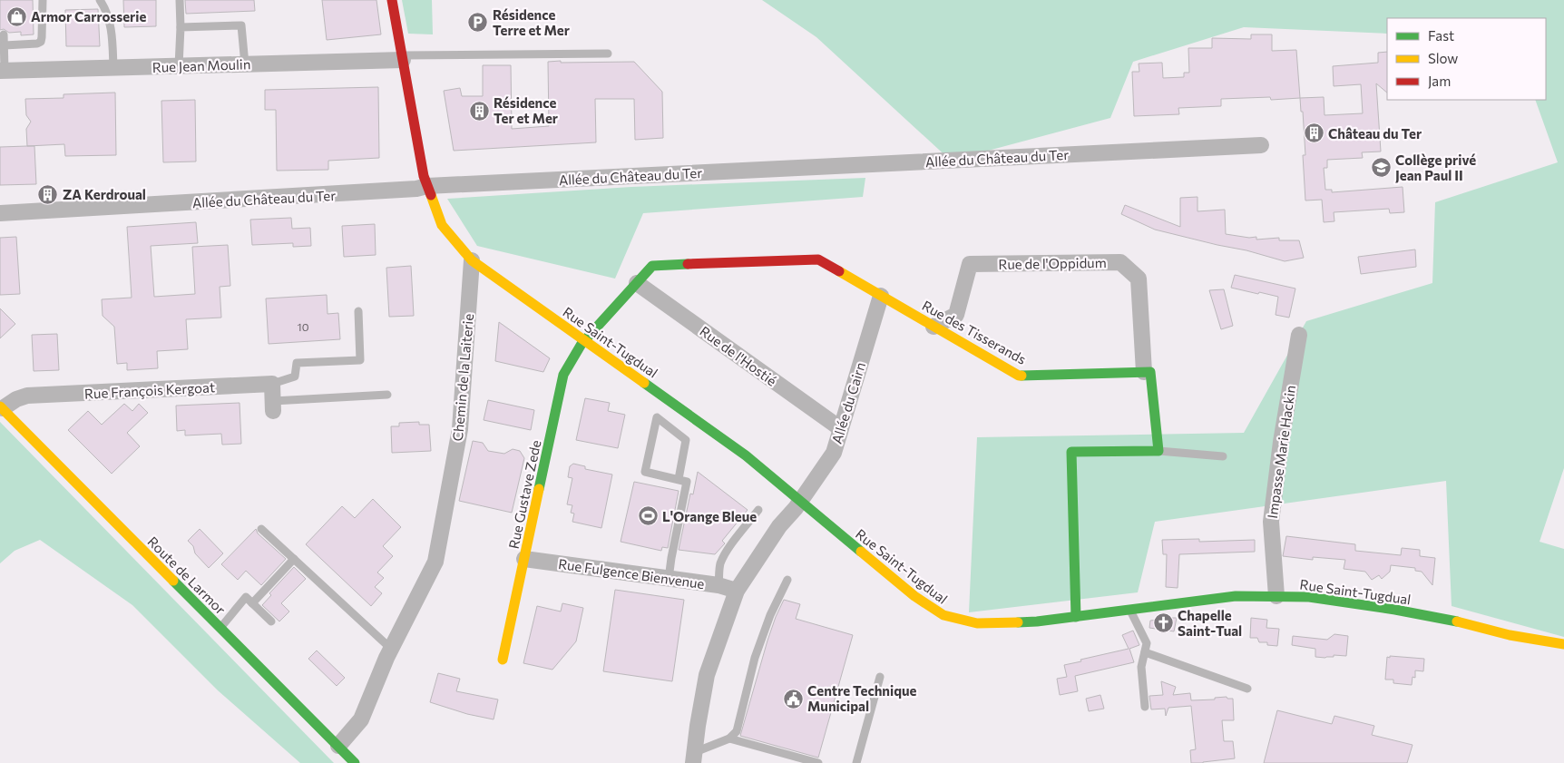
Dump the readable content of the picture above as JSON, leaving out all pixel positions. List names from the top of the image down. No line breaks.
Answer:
{"streets":{"street":["Rue Jean Moulin","Allée du Château du Ter","Rue de l'Oppidum","Rue des Tisserands","Rue Saint-Tugdual","Rue de l'Hostié","Chemin de la Laiterie","Rue François Kergoat","Allée du Cairn","Impasse Marie Hackin","Rue Gustave Zede","Rue Fulgence Bienvenue","Route de Larmor"]},"crossings":[["Rue de l'Oppidum","Rue des Tisserands"],["Rue des Tisserands","Rue Saint-Tugdual"],["Rue des Tisserands","Rue de l'Hostié"],["Rue des Tisserands","Allée du Cairn"],["Rue des Tisserands","Rue Gustave Zede"],["Rue Saint-Tugdual","Chemin de la Laiterie"],["Rue Saint-Tugdual","Allée du Cairn"],["Rue Saint-Tugdual","Impasse Marie Hackin"],["Rue Saint-Tugdual","Rue Gustave Zede"],["Rue de l'Hostié","Allée du Cairn"],["Chemin de la Laiterie","Route de Larmor"],["Rue François Kergoat","Route de Larmor"],["Allée du Cairn","Rue Fulgence Bienvenue"],["Rue Gustave Zede","Rue Fulgence Bienvenue"]],"places":{"shop":["Armor Carrosserie"],"parking":["Résidence Terre et Mer"],"building":["Résidence Ter et Mer","Château du Ter","ZA Kerdroual"],"school or university":["Collège privé Jean Paul II"],"sports":["L'Orange Bleue"],"church":["Chapelle Saint-Tual"],"public building":["Centre Technique Municipal"]},"house_numbers":["10"],"legend":["Fast","Slow","Jam"]}
